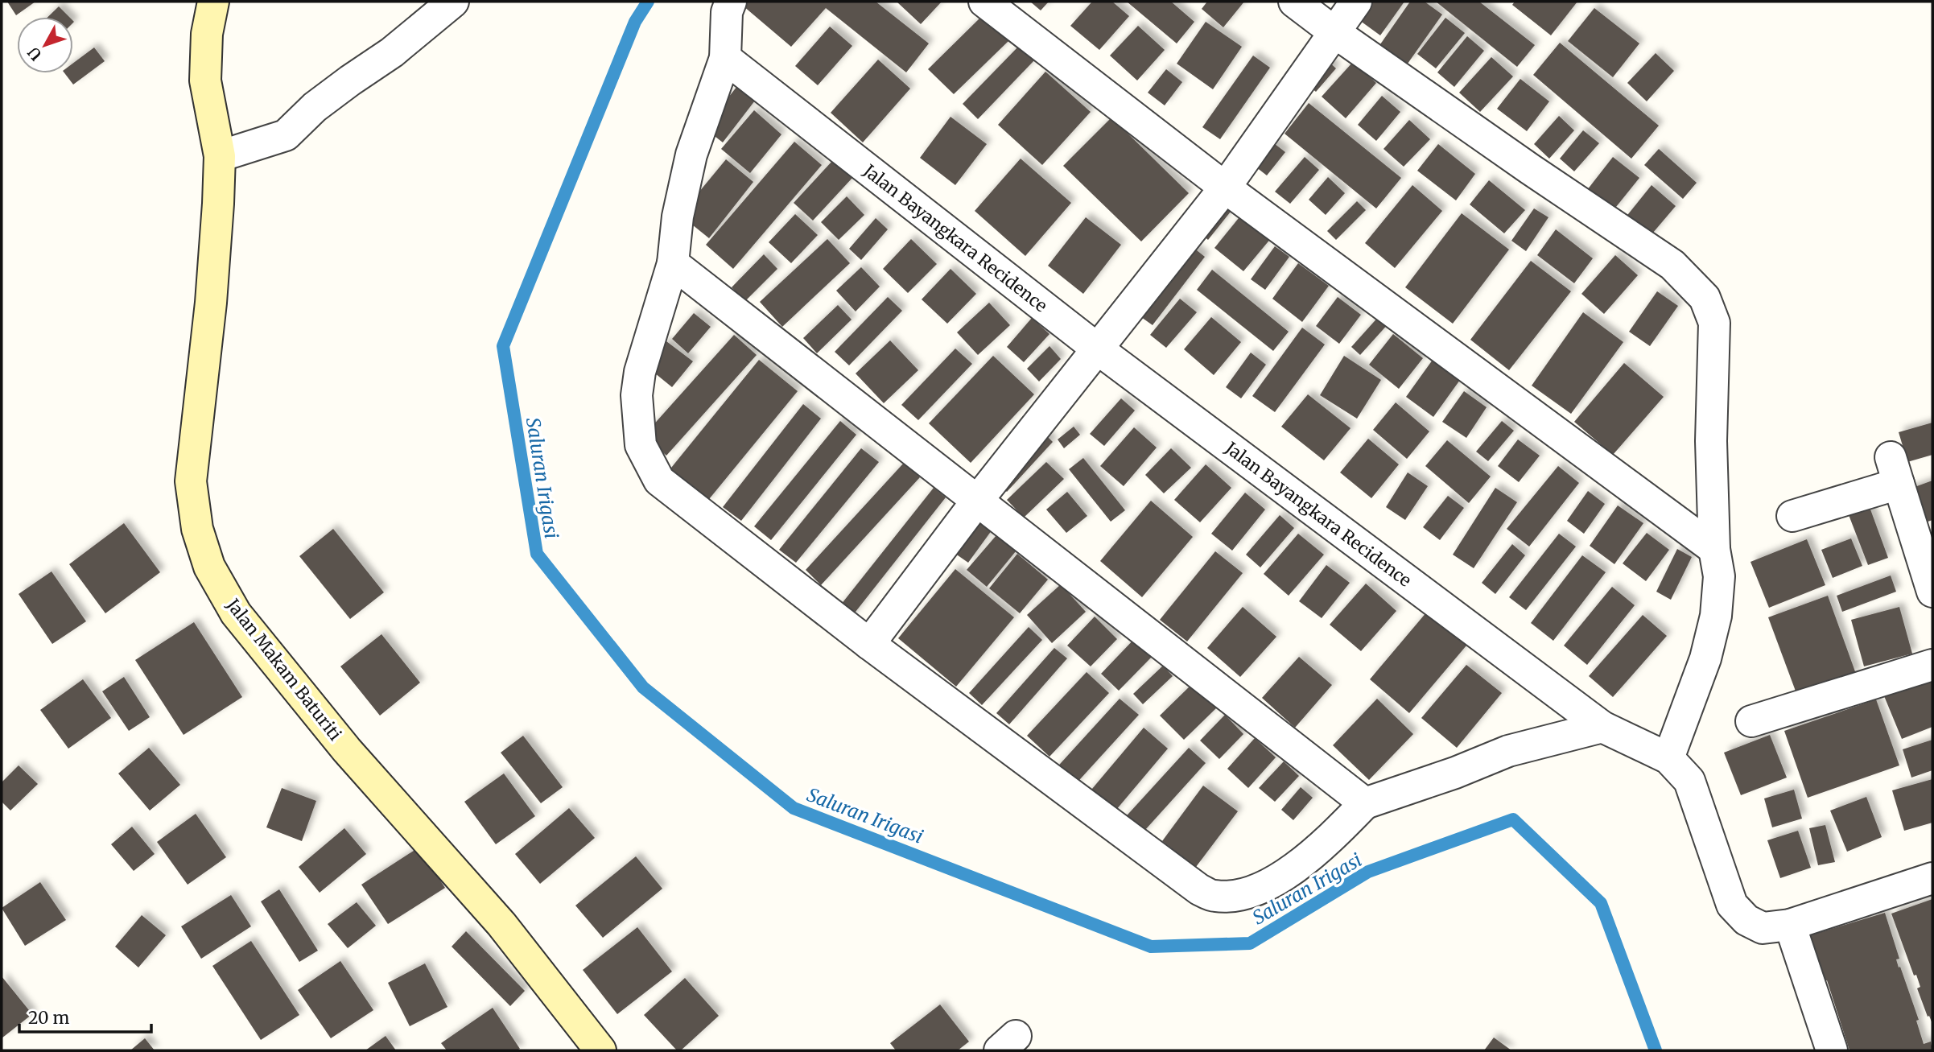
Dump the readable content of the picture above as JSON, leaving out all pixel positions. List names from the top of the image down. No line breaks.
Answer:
{"streets":{"street":["Jalan Bayangkara Recidence","Jalan Makam Baturiti"]},"water":["Saluran Irigasi"],"scale_bar":"20 m","north":"bottom left"}
